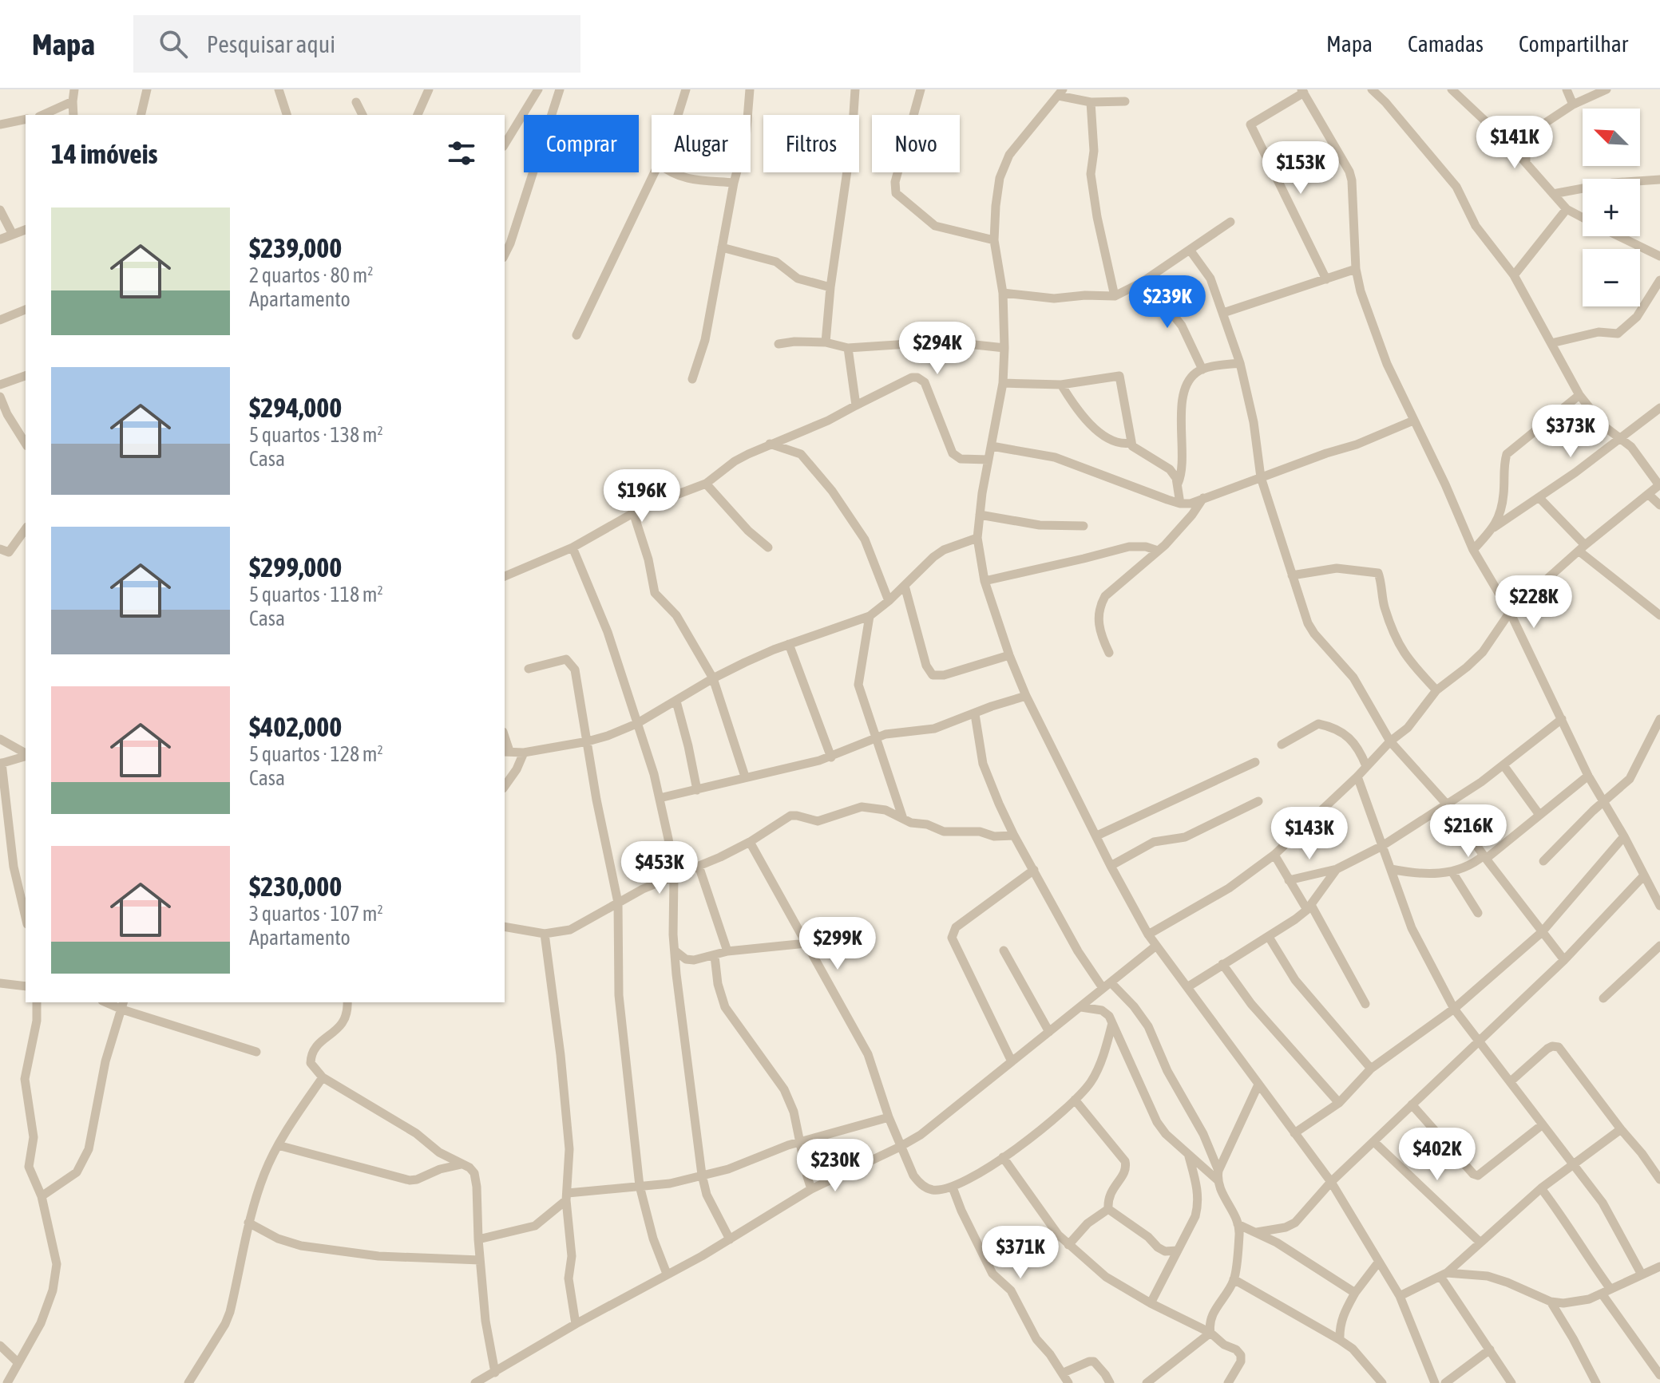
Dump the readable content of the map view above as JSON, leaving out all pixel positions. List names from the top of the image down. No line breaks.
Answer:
{"north":"top left","page":{"header":"Mapa","search":"Pesquisar aqui","nav":["Mapa","Camadas","Compartilhar"],"map_buttons":["+","−"],"chip":["Comprar","Alugar","Filtros","Novo"],"heading":"14 imóveis","price":["$141K","$153K","$239K","$294K","$373K","$196K","$228K","$216K","$143K","$453K","$299K","$402K","$230K","$371K"],"list":[{"name":"$239,000","note":"2 quartos · 80 m² · Apartamento"},{"name":"$294,000","note":"5 quartos · 138 m² · Casa"},{"name":"$299,000","note":"5 quartos · 118 m² · Casa"},{"name":"$402,000","note":"5 quartos · 128 m² · Casa"},{"name":"$230,000","note":"3 quartos · 107 m² · Apartamento"}]}}
